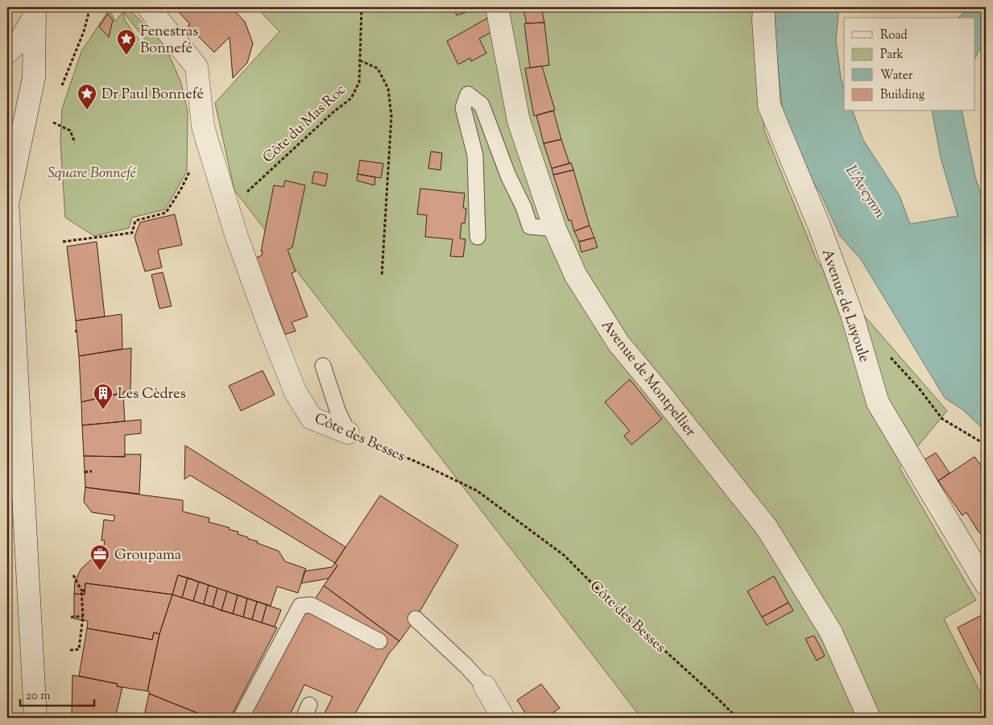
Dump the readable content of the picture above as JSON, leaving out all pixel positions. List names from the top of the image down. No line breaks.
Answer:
{"streets":{"street":["Avenue de Layoule","Avenue de Montpellier","Côte des Besses"],"path":["Côte du Mas Roc"]},"water":["L'Aveyron"],"parks":["Square Bonnefé"],"places":{"place":["Fenestras Bonnefé","Dr Paul Bonnefé"],"building":["Les Cèdres"],"office":["Groupama"]},"legend":["Road","Park","Water","Building"],"scale_bar":"20 m"}
